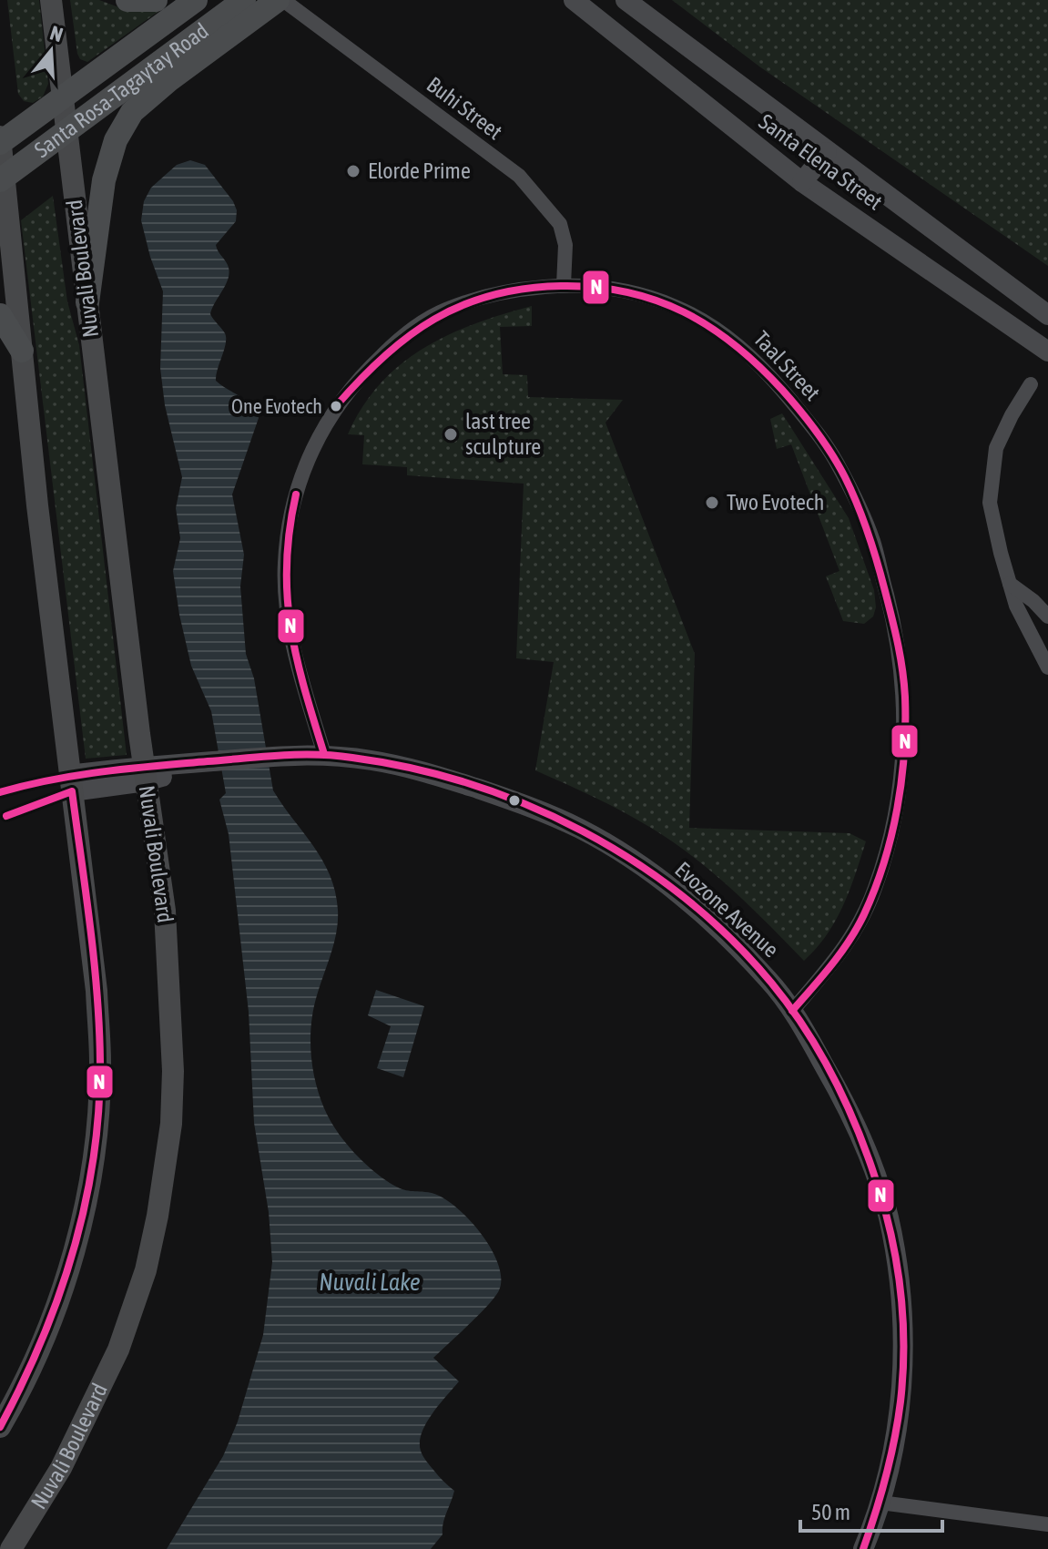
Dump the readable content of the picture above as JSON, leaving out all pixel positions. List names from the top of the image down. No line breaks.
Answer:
{"streets":{"main road":["Santa Rosa-Tagaytay Road","Nuvali Boulevard"],"street":["Buhi Street","Santa Elena Street","Taal Street","Evozone Avenue"]},"crossings":[["Santa Rosa-Tagaytay Road","Nuvali Boulevard"],["Buhi Street","Taal Street"],["Nuvali Boulevard","Evozone Avenue"],["Taal Street","Evozone Avenue"]],"water":["Nuvali Lake"],"places":["Elorde Prime","One Evotech","last tree sculpture","Two Evotech"],"lines":["transit line N"],"scale_bar":"50 m","north":"top"}
